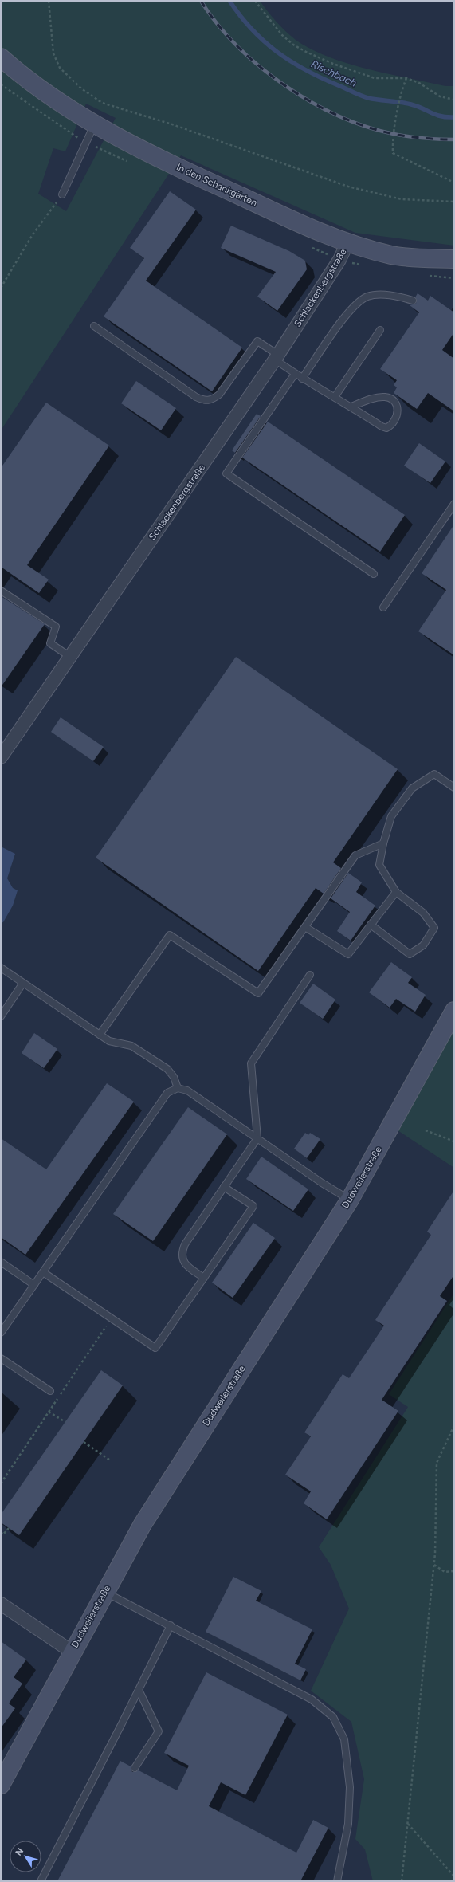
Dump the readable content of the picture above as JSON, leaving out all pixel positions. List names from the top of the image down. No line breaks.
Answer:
{"streets":{"main road":["In den Schankgärten","Dudweilerstraße"],"street":["Schlackenbergstraße"]},"crossings":[["In den Schankgärten","Schlackenbergstraße"]],"water":["Rischbach"],"north":"top left"}
